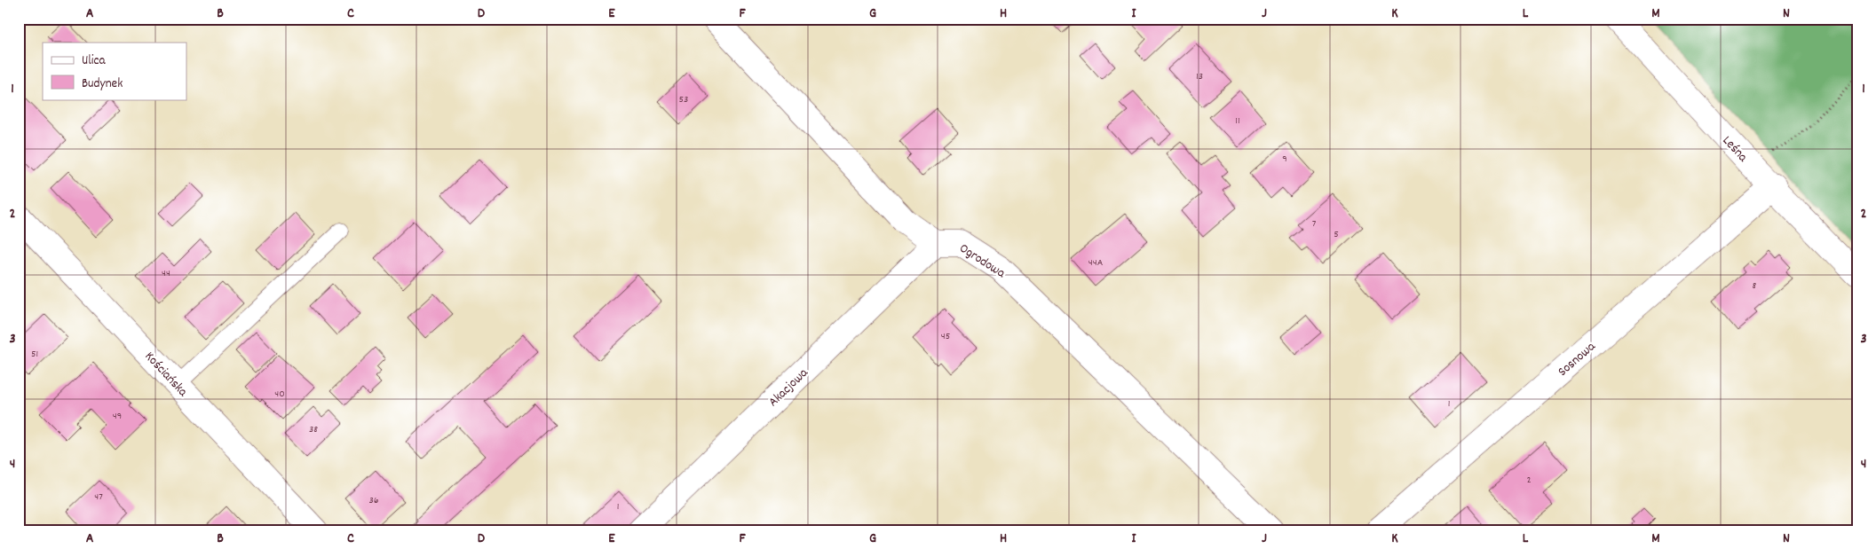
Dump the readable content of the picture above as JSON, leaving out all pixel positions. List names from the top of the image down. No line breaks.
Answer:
{"streets":{"street":["Leśna","Ogrodowa","Sosnowa","Kościańska","Akacjowa"]},"crossings":[["Leśna","Sosnowa"],["Ogrodowa","Akacjowa"]],"house_numbers":["13","53","11","9","7","5","44A","44","8","45","51","40","1","49","38","2","47","36","1"],"legend":["Ulica","Budynek"],"grid":{"columns":["A","B","C","D","E","F","G","H","I","J","K","L","M","N"],"rows":["1","2","3","4"]}}
